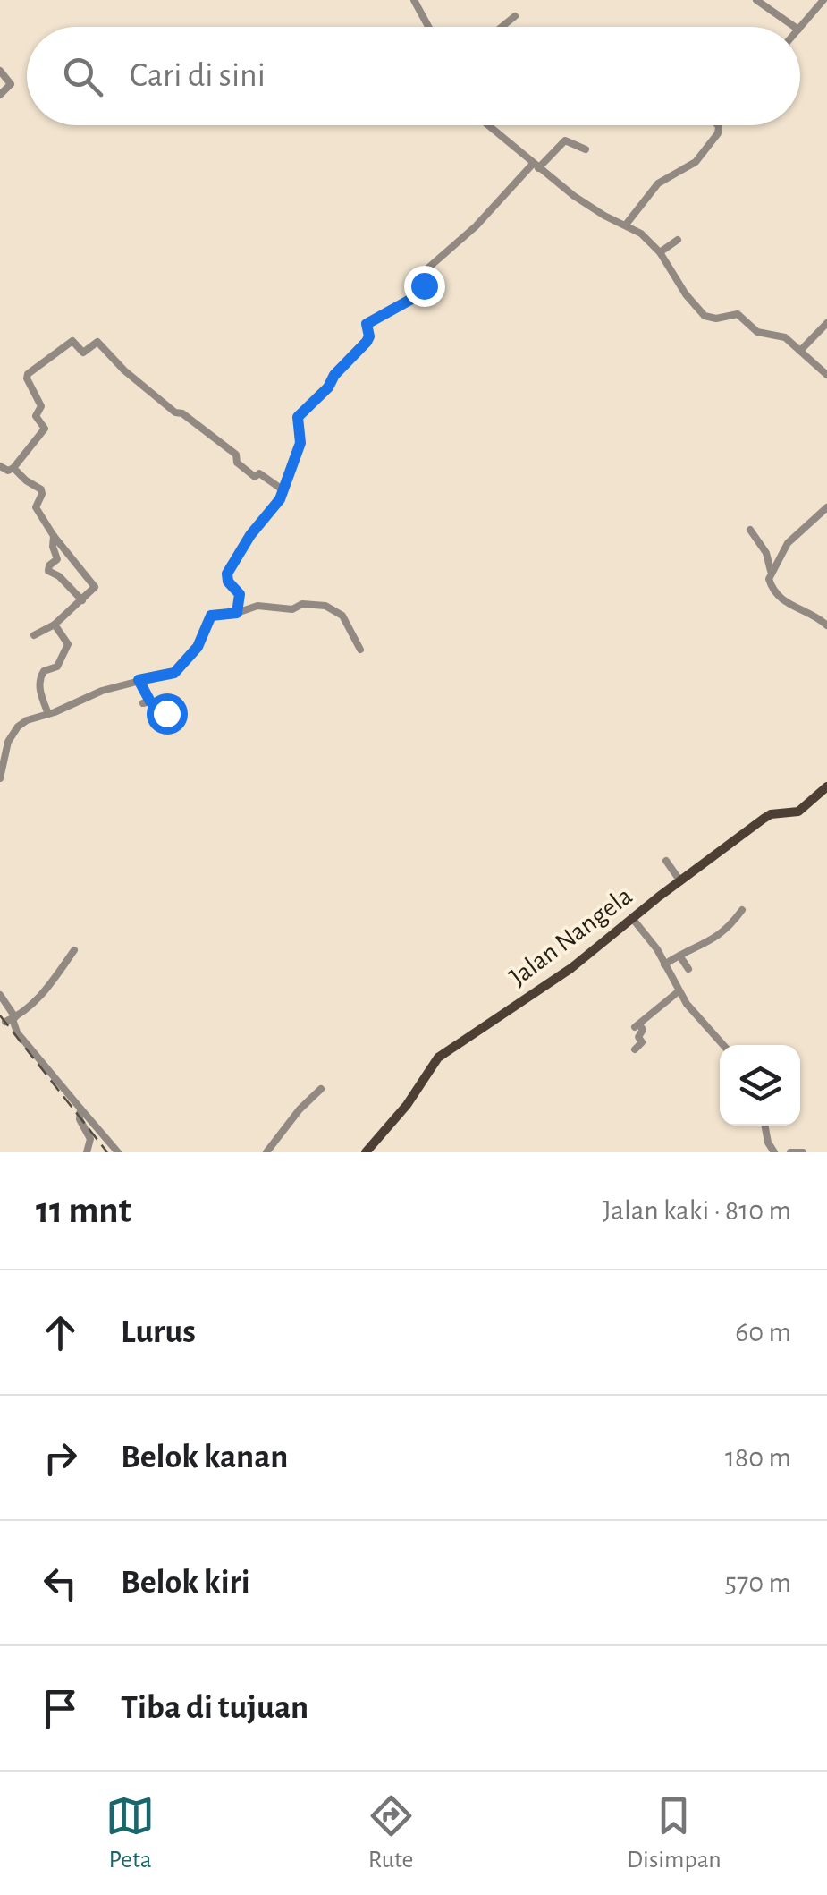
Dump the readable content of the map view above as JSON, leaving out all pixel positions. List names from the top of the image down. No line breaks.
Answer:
{"streets":{"main road":["Jalan Nangela"]},"page":{"search":"Cari di sini","heading":["11 mnt","Jalan kaki · 810 m"],"list":[["Lurus","60 m"],["Belok kanan","180 m"],["Belok kiri","570 m"],"Tiba di tujuan"],"nav":["Peta","Rute","Disimpan"]}}
